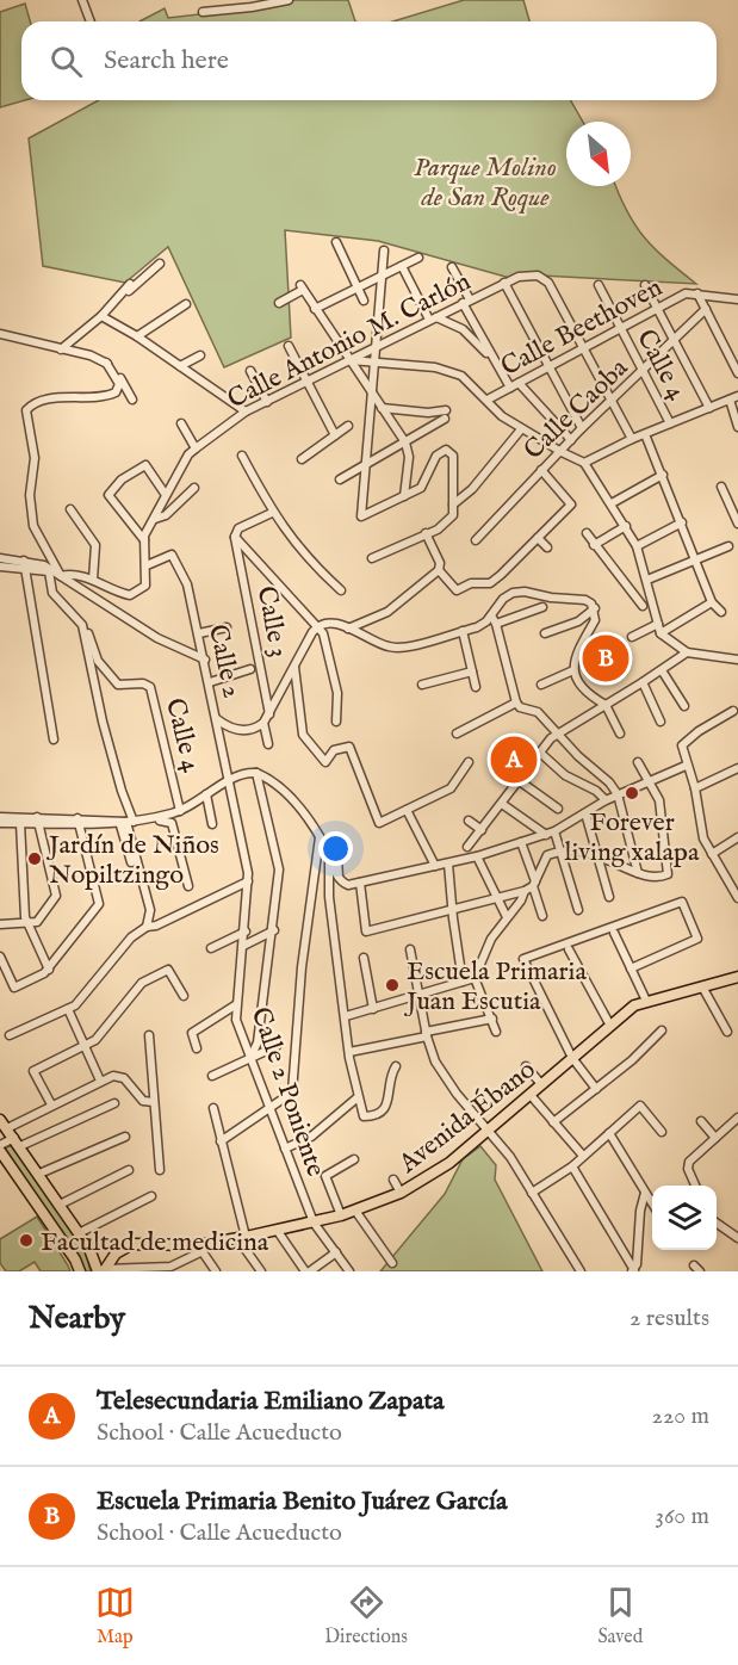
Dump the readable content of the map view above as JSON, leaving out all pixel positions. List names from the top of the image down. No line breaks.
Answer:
{"streets":{"main road":["Avenida Ébano"],"street":["Calle Beethoven","Calle Antonio M. Carlón","Calle 4","Calle Caoba","Calle 3","Calle 2","Calle 2 Poniente"]},"crossings":[["Calle Beethoven","Calle Antonio M. Carlón"],["Calle Beethoven","Calle 4"],["Calle 4","Calle Caoba"],["Calle 2","Calle 2 Poniente"],["Calle 2 Poniente","Avenida Ébano"]],"parks":["Parque Molino de San Roque"],"places":["Forever living xalapa","Jardín de Niños Nopiltzingo","Escuela Primaria Juan Escutia","Facultad de medicina"],"north":"bottom right","page":{"search":"Search here","pins":["B","A"],"heading":["Nearby","2 results"],"list":[{"mark":"A","name":"Telesecundaria Emiliano Zapata","note":"School · Calle Acueducto","value":"220 m"},{"mark":"B","name":"Escuela Primaria Benito Juárez García","note":"School · Calle Acueducto","value":"360 m"}],"nav":["Map","Directions","Saved"]}}
